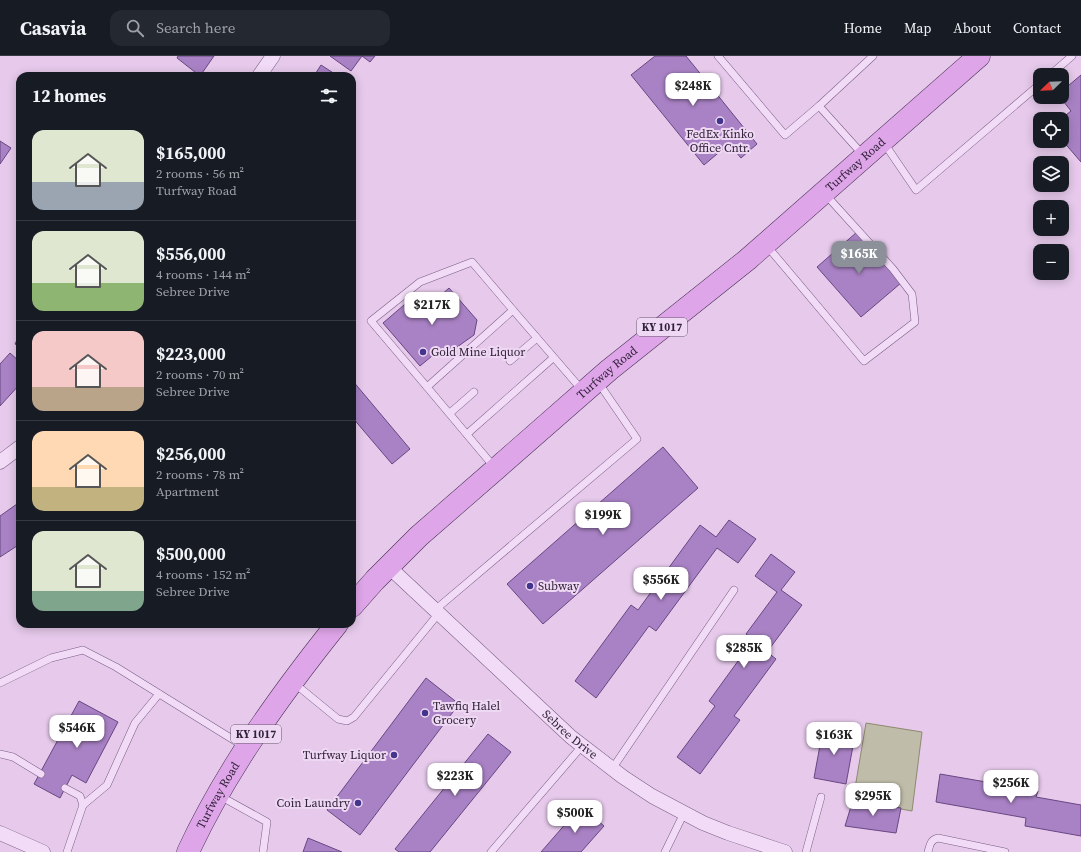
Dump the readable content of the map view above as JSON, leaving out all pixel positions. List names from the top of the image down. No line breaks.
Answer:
{"streets":{"main road":["Turfway Road","KY 1017"],"street":["Sebree Drive"]},"crossings":[["Turfway Road","Sebree Drive"]],"places":["FedEx Kinko Office Cntr.","Gold Mine Liquor","Subway","Tawfiq Halel Grocery","Turfway Liquor","Coin Laundry"],"north":"bottom left","page":{"header":"Casavia","search":"Search here","nav":["Home","Map","About","Contact"],"map_buttons":["+","−"],"heading":"12 homes","price":["$248K","$165K","$217K","$199K","$556K","$285K","$546K","$163K","$223K","$256K","$295K","$500K"],"list":[{"name":"$165,000","note":"2 rooms · 56 m² · Turfway Road"},{"name":"$556,000","note":"4 rooms · 144 m² · Sebree Drive"},{"name":"$223,000","note":"2 rooms · 70 m² · Sebree Drive"},{"name":"$256,000","note":"2 rooms · 78 m² · Apartment"},{"name":"$500,000","note":"4 rooms · 152 m² · Sebree Drive"}]}}
